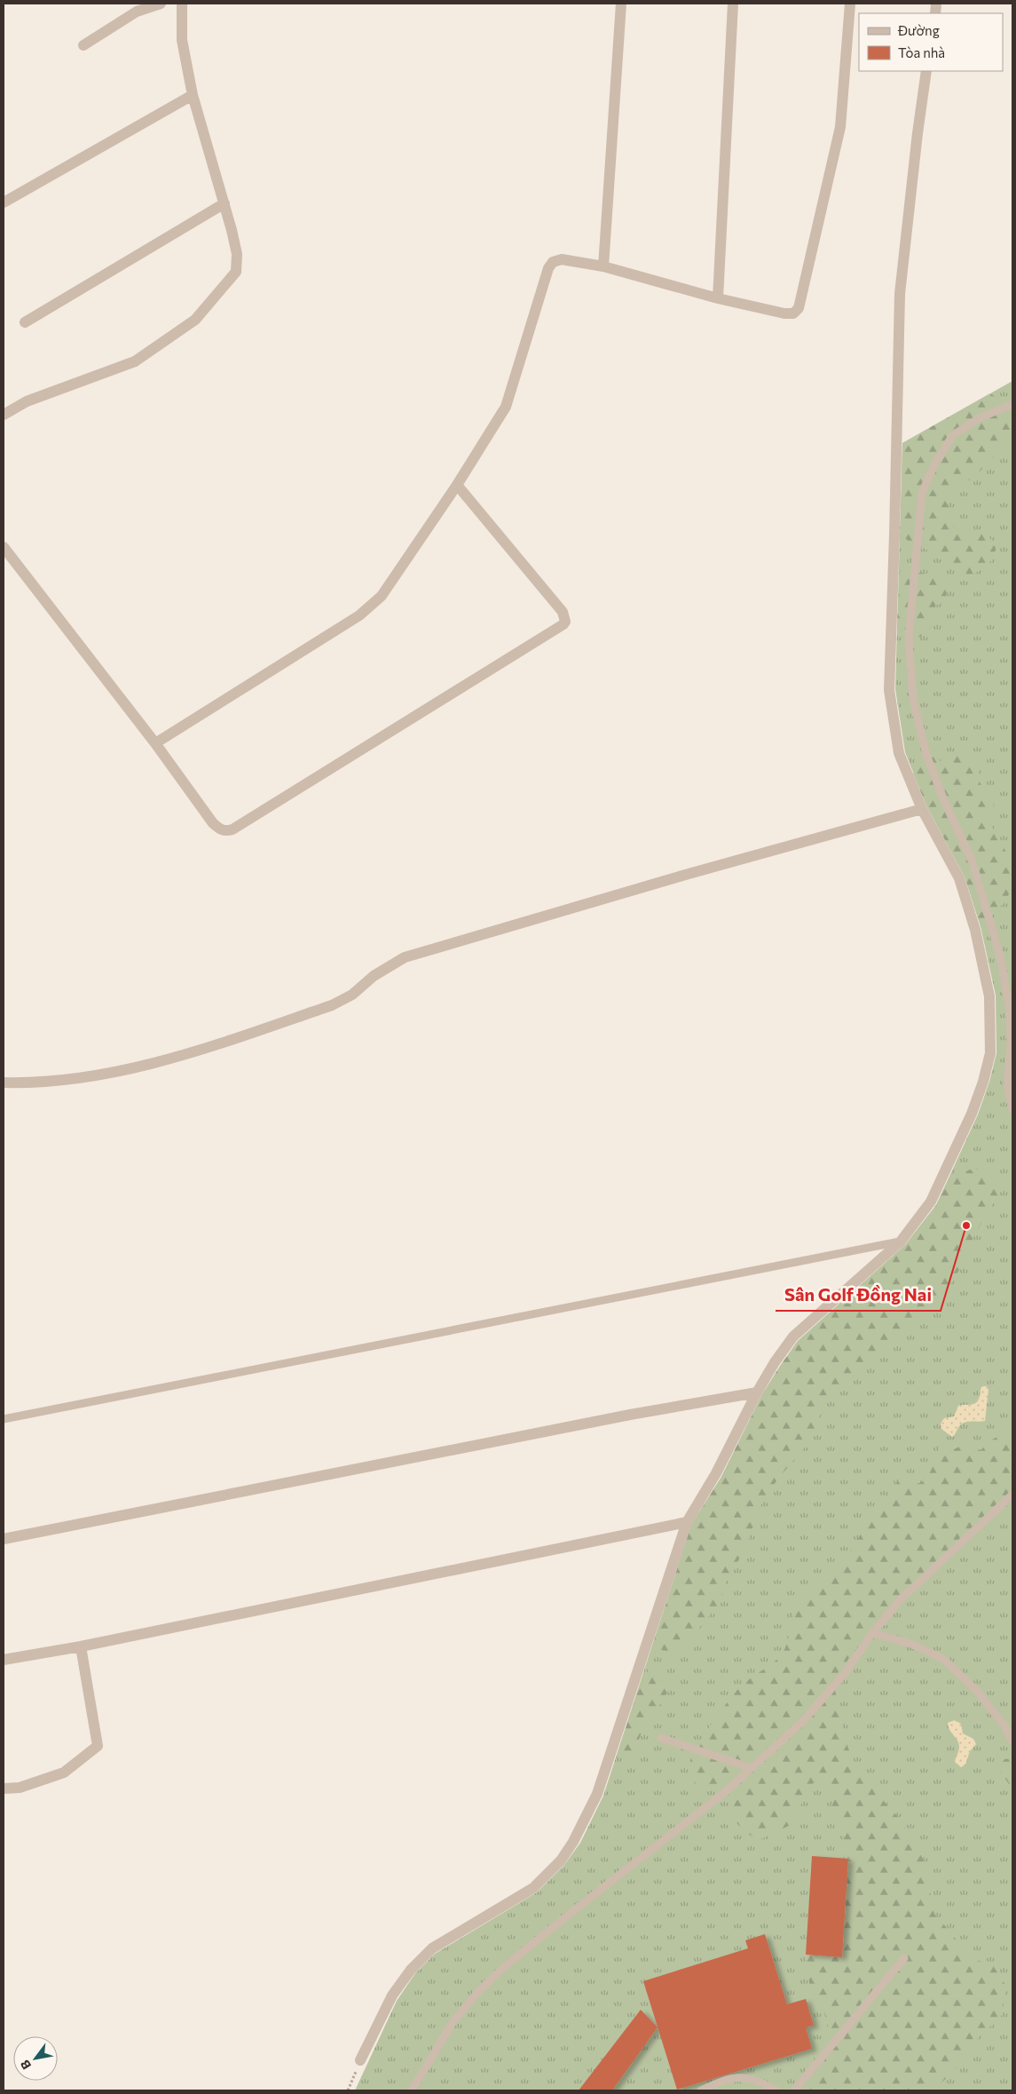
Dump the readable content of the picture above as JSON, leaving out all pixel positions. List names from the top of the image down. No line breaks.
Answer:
{"places":["Sân Golf Đồng Nai"],"legend":["Đường","Tòa nhà"],"north":"bottom left"}
